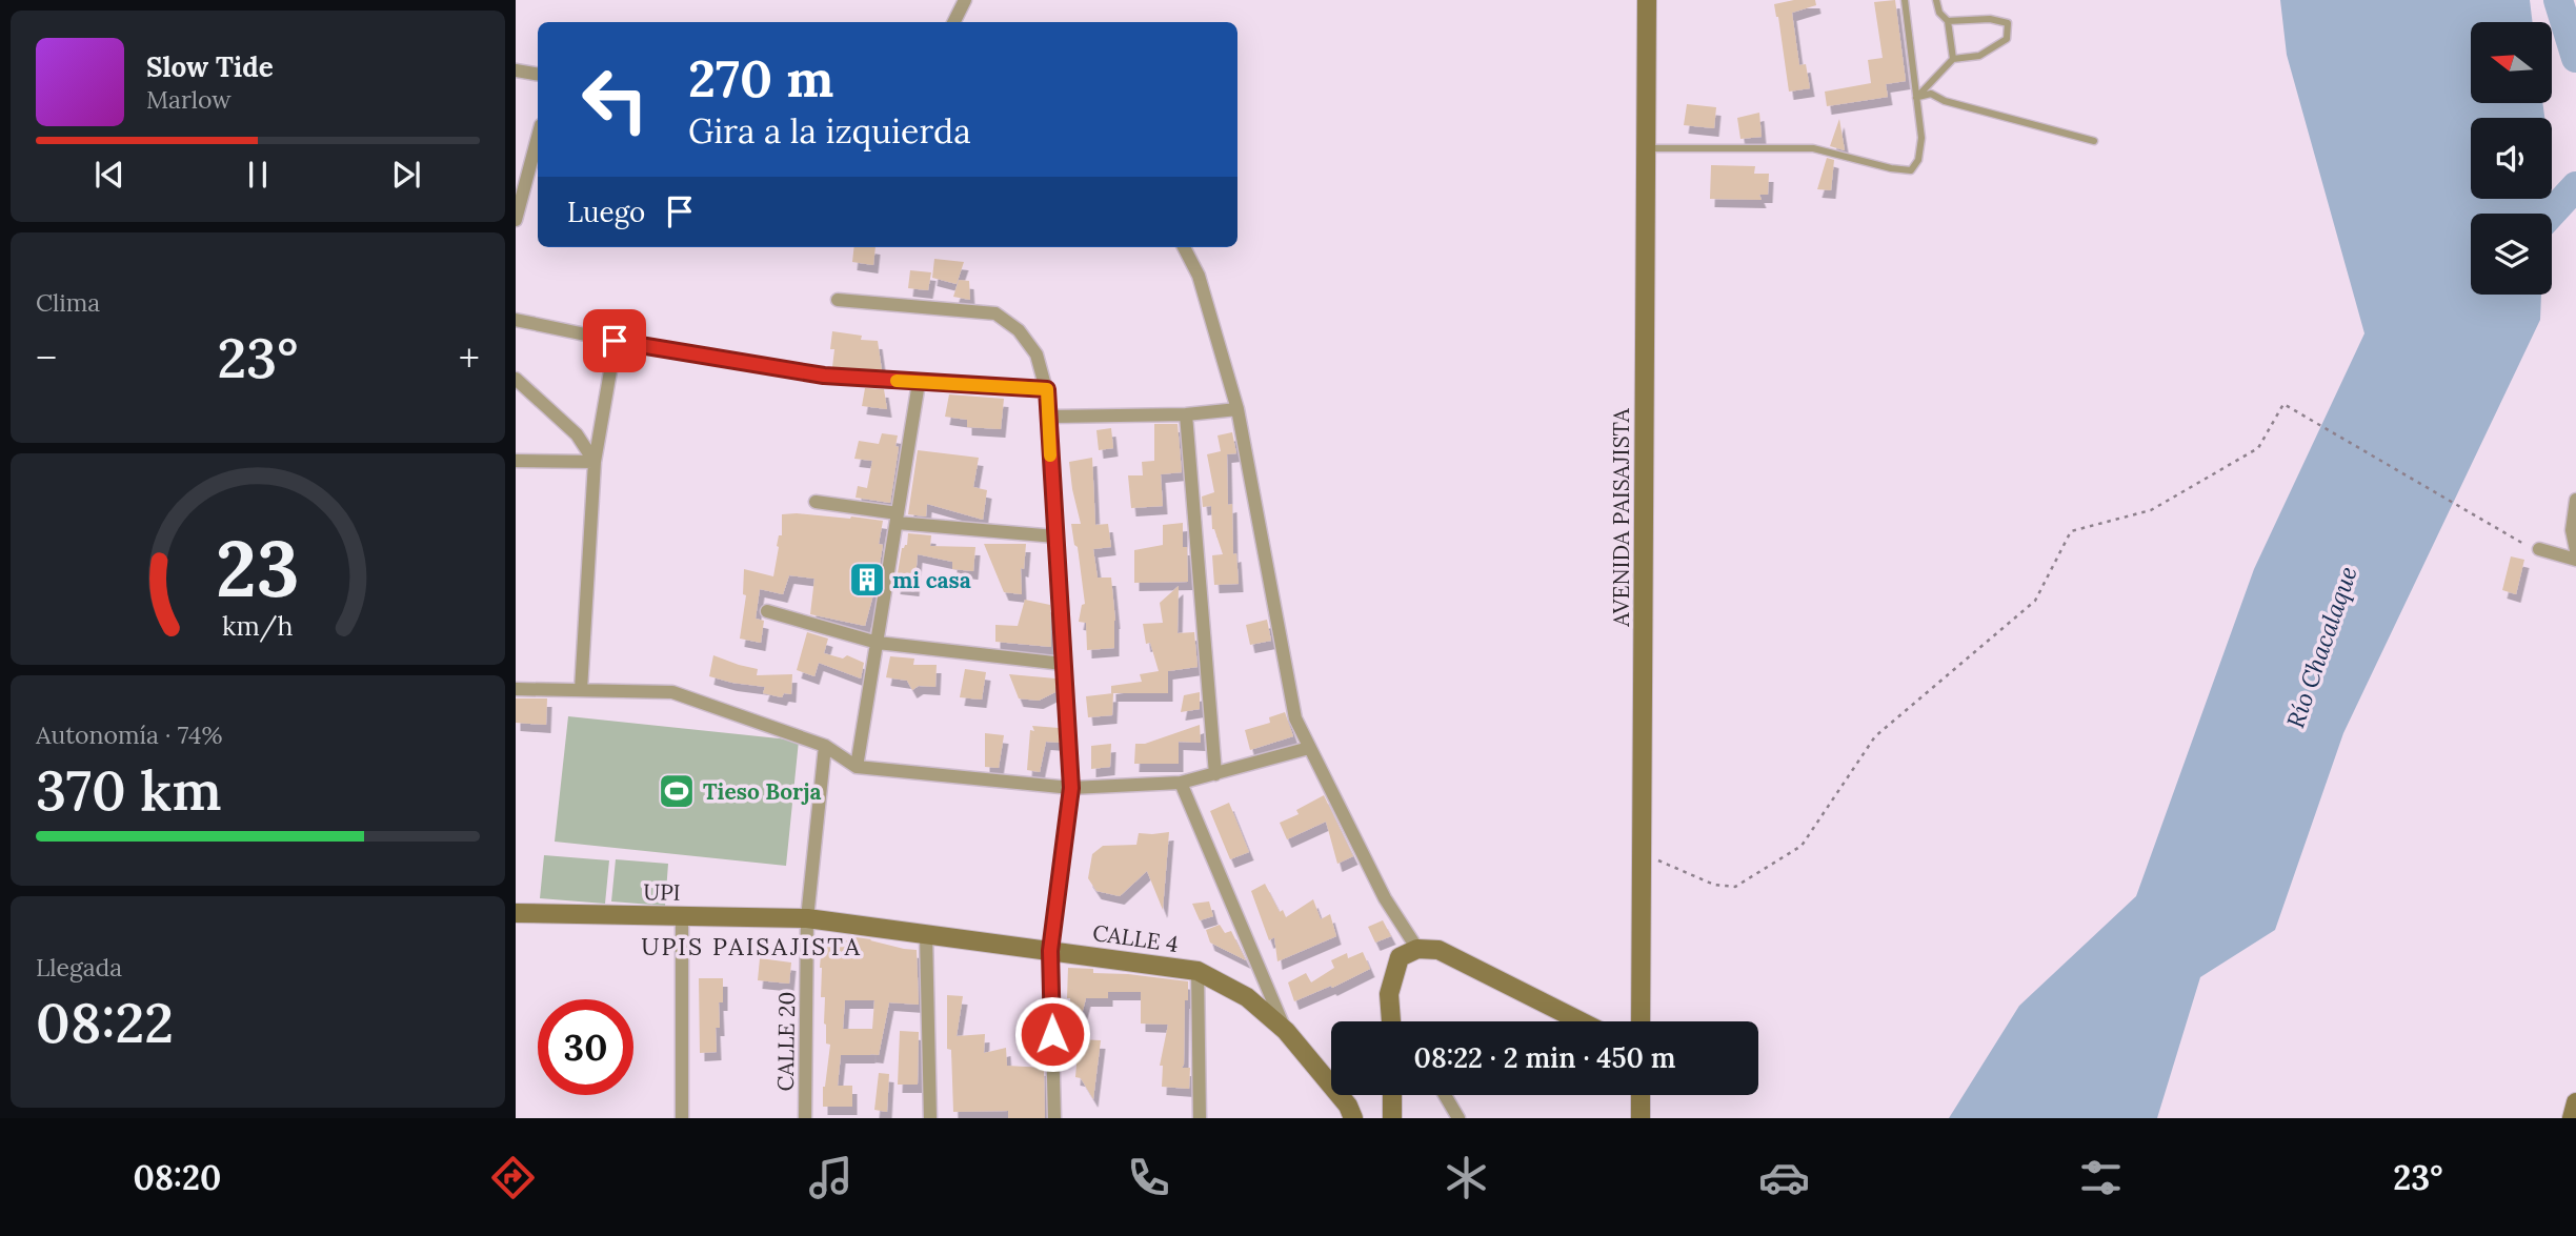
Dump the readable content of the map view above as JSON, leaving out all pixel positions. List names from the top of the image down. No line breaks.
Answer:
{"streets":{"street":["AVENIDA PAISAJISTA","UPI","CALLE 4","CALLE 20"]},"crossings":[["UPI","CALLE 4"],["UPI","CALLE 20"],["CALLE 4","CALLE 20"]],"districts":["UPIS PAISAJISTA"],"water":["Río Chacalaque"],"places":{"building":["mi casa"],"sports":["Tieso Borja"]},"north":"left","page":{"turn":["270 m","Gira a la izquierda"],"song":["Slow Tide","Marlow"],"then":"Luego","tile":["Clima",["Autonomía · 74%","370 km"],["Llegada","08:22"]],"heat":["−","23°","+"],"limit":"30","trip":"08:22 · 2 min · 450 m","tabs":["08:20","23°"],"gauge":["23","km/h"]}}
